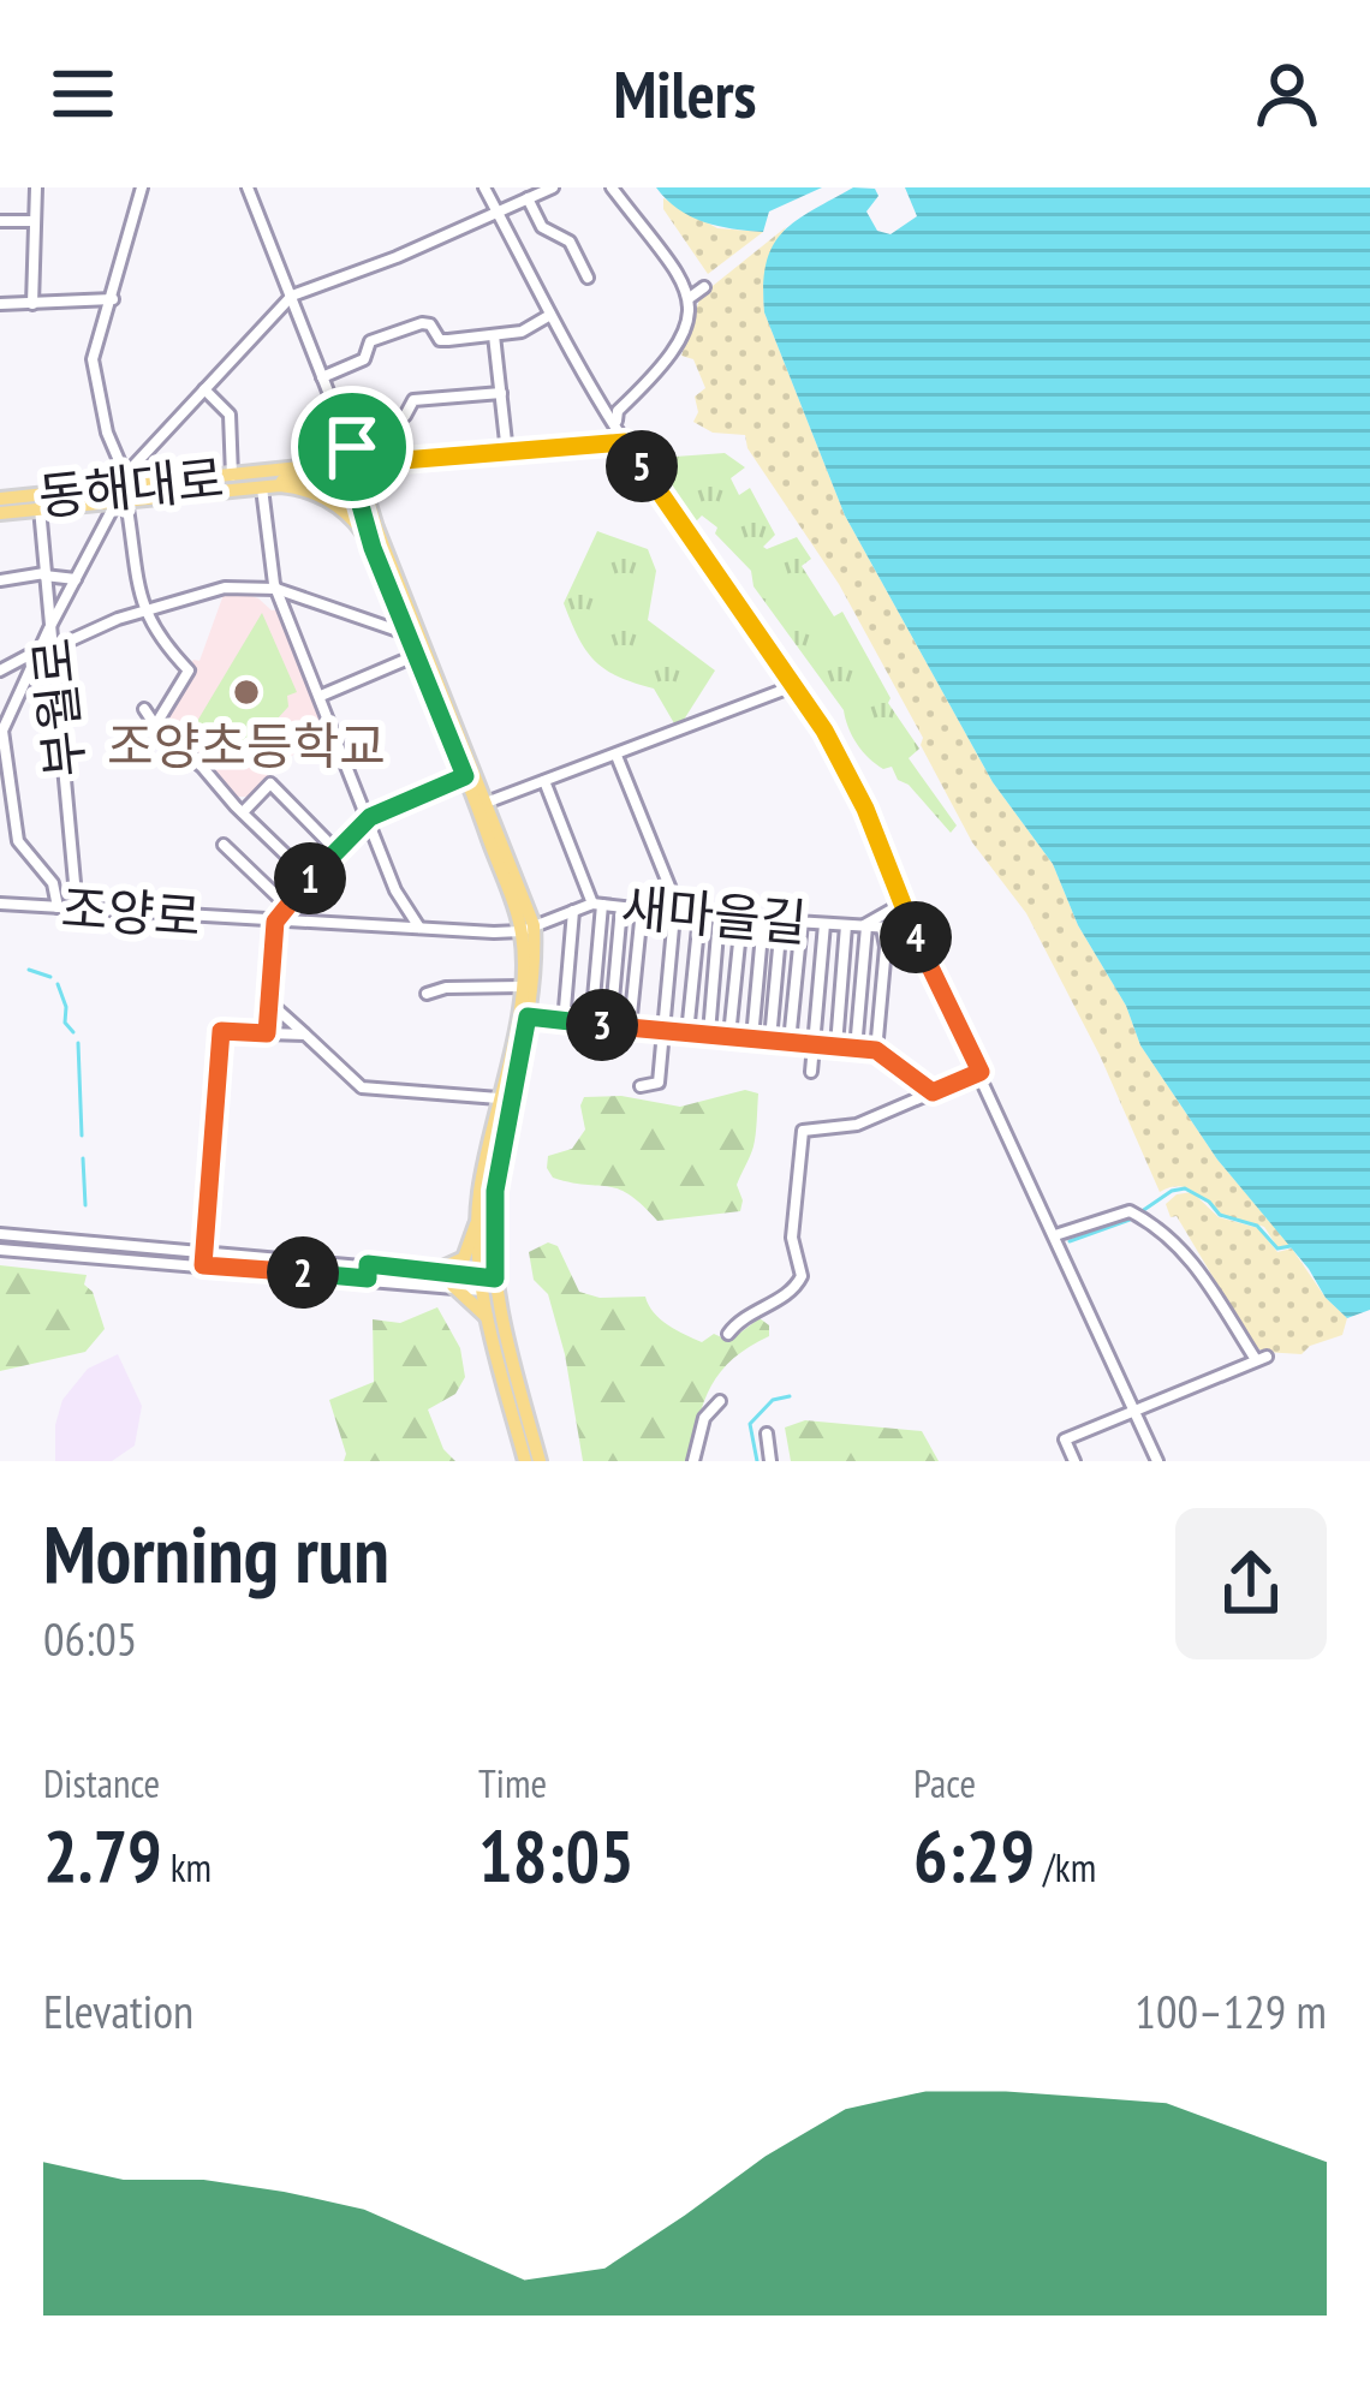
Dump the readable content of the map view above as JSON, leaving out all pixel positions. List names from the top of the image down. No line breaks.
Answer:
{"streets":{"main road":["동해대로"],"street":["부월로","조양로","새마을길"]},"crossings":[["동해대로","부월로"],["동해대로","조양로"],["동해대로","새마을길"],["부월로","조양로"],["조양로","새마을길"]],"places":["조양초등학교"],"page":{"header":"Milers","pins":["5","1","4","3","2"],"heading":["Morning run","06:05"],"stats":[["Distance","2.79 km"],["Time","18:05"],["Pace","6:29 /km"]],"chart":["Elevation","100–129 m"]}}
